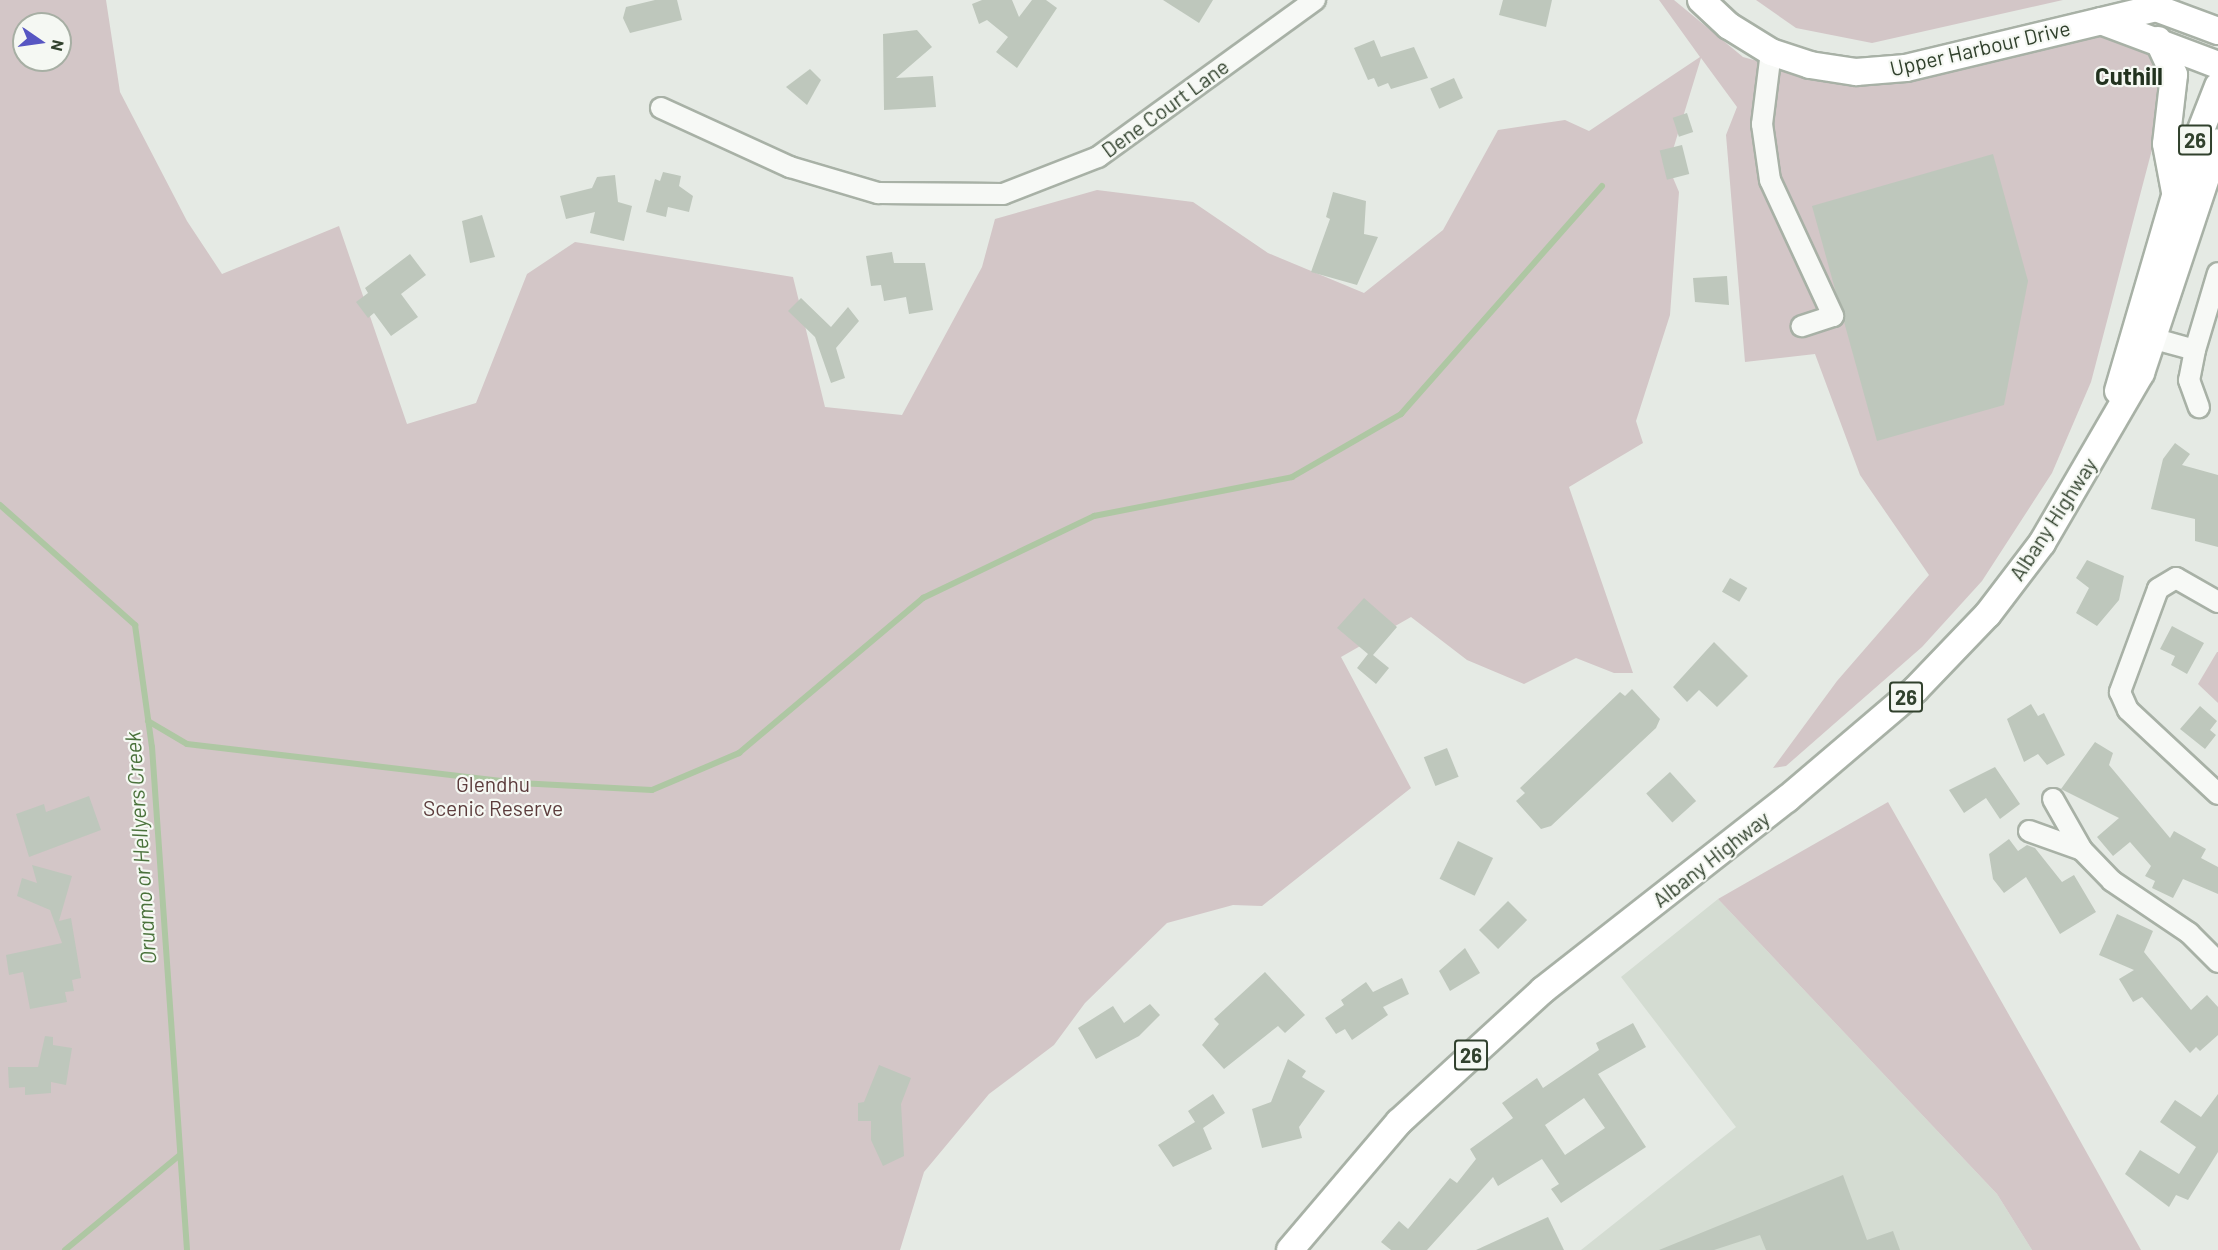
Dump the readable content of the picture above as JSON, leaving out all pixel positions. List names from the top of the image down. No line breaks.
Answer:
{"streets":{"main road":["Upper Harbour Drive","26","Albany Highway"],"street":["Dene Court Lane"]},"districts":["Cuthill"],"water":["Oruamo or Hellyers Creek"],"parks":["Glendhu Scenic Reserve"],"north":"right"}
